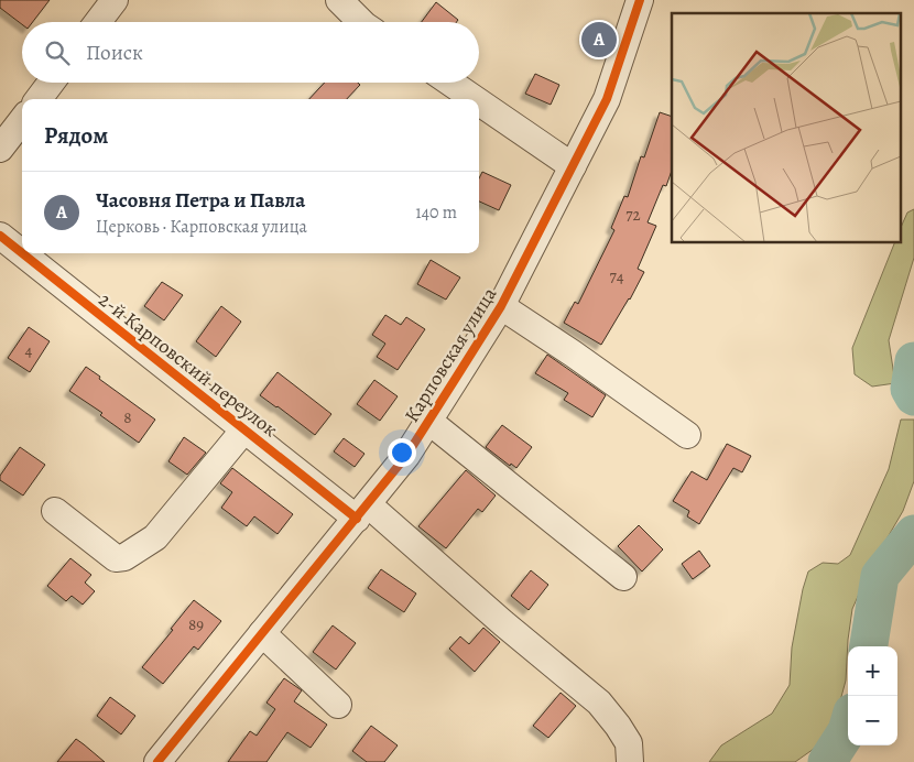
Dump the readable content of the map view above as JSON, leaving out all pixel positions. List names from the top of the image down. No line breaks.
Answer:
{"streets":{"street":["Карповская улица","2-й Карповский переулок"]},"crossings":[["Карповская улица","2-й Карповский переулок"]],"house_numbers":["72","74","4","8","89"],"page":{"pins":"A","search":"Поиск","heading":"Рядом","list":[{"mark":"A","name":"Часовня Петра и Павла","note":"Церковь · Карповская улица","value":"140 m"}],"map_buttons":["+","−"]}}
